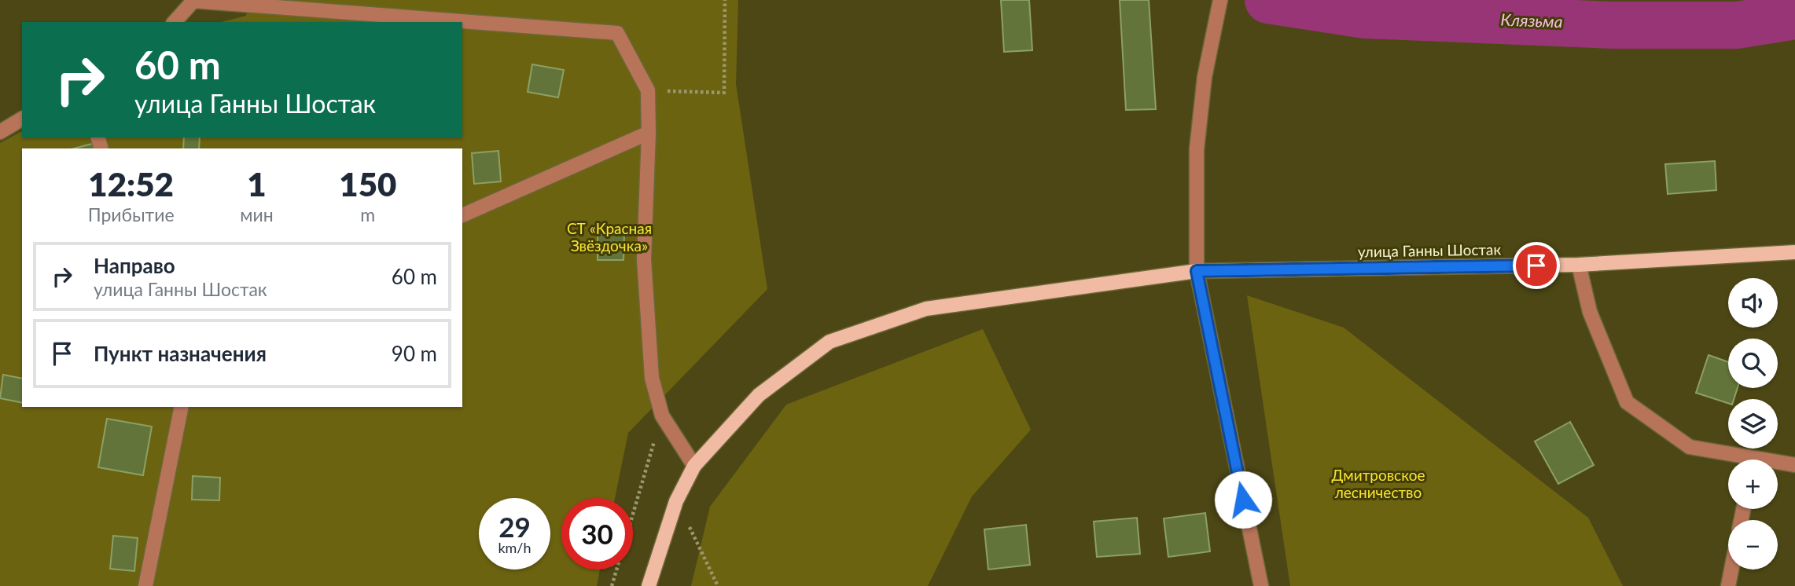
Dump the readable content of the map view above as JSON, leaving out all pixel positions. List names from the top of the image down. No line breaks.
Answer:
{"streets":{"main road":["улица Ганны Шостак"]},"water":["Клязьма"],"parks":["СТ «Красная Звёздочка»","Дмитровское лесничество"],"page":{"turn":["60 m","улица Ганны Шостак"],"eta":["12:52","Прибытие","1","мин","150","m"],"list":[{"name":"Направо","note":"улица Ганны Шостак","value":"60 m"},{"name":"Пункт назначения","value":"90 m"}],"map_buttons":["+","−"],"speed":"29 km/h","limit":"30"}}
